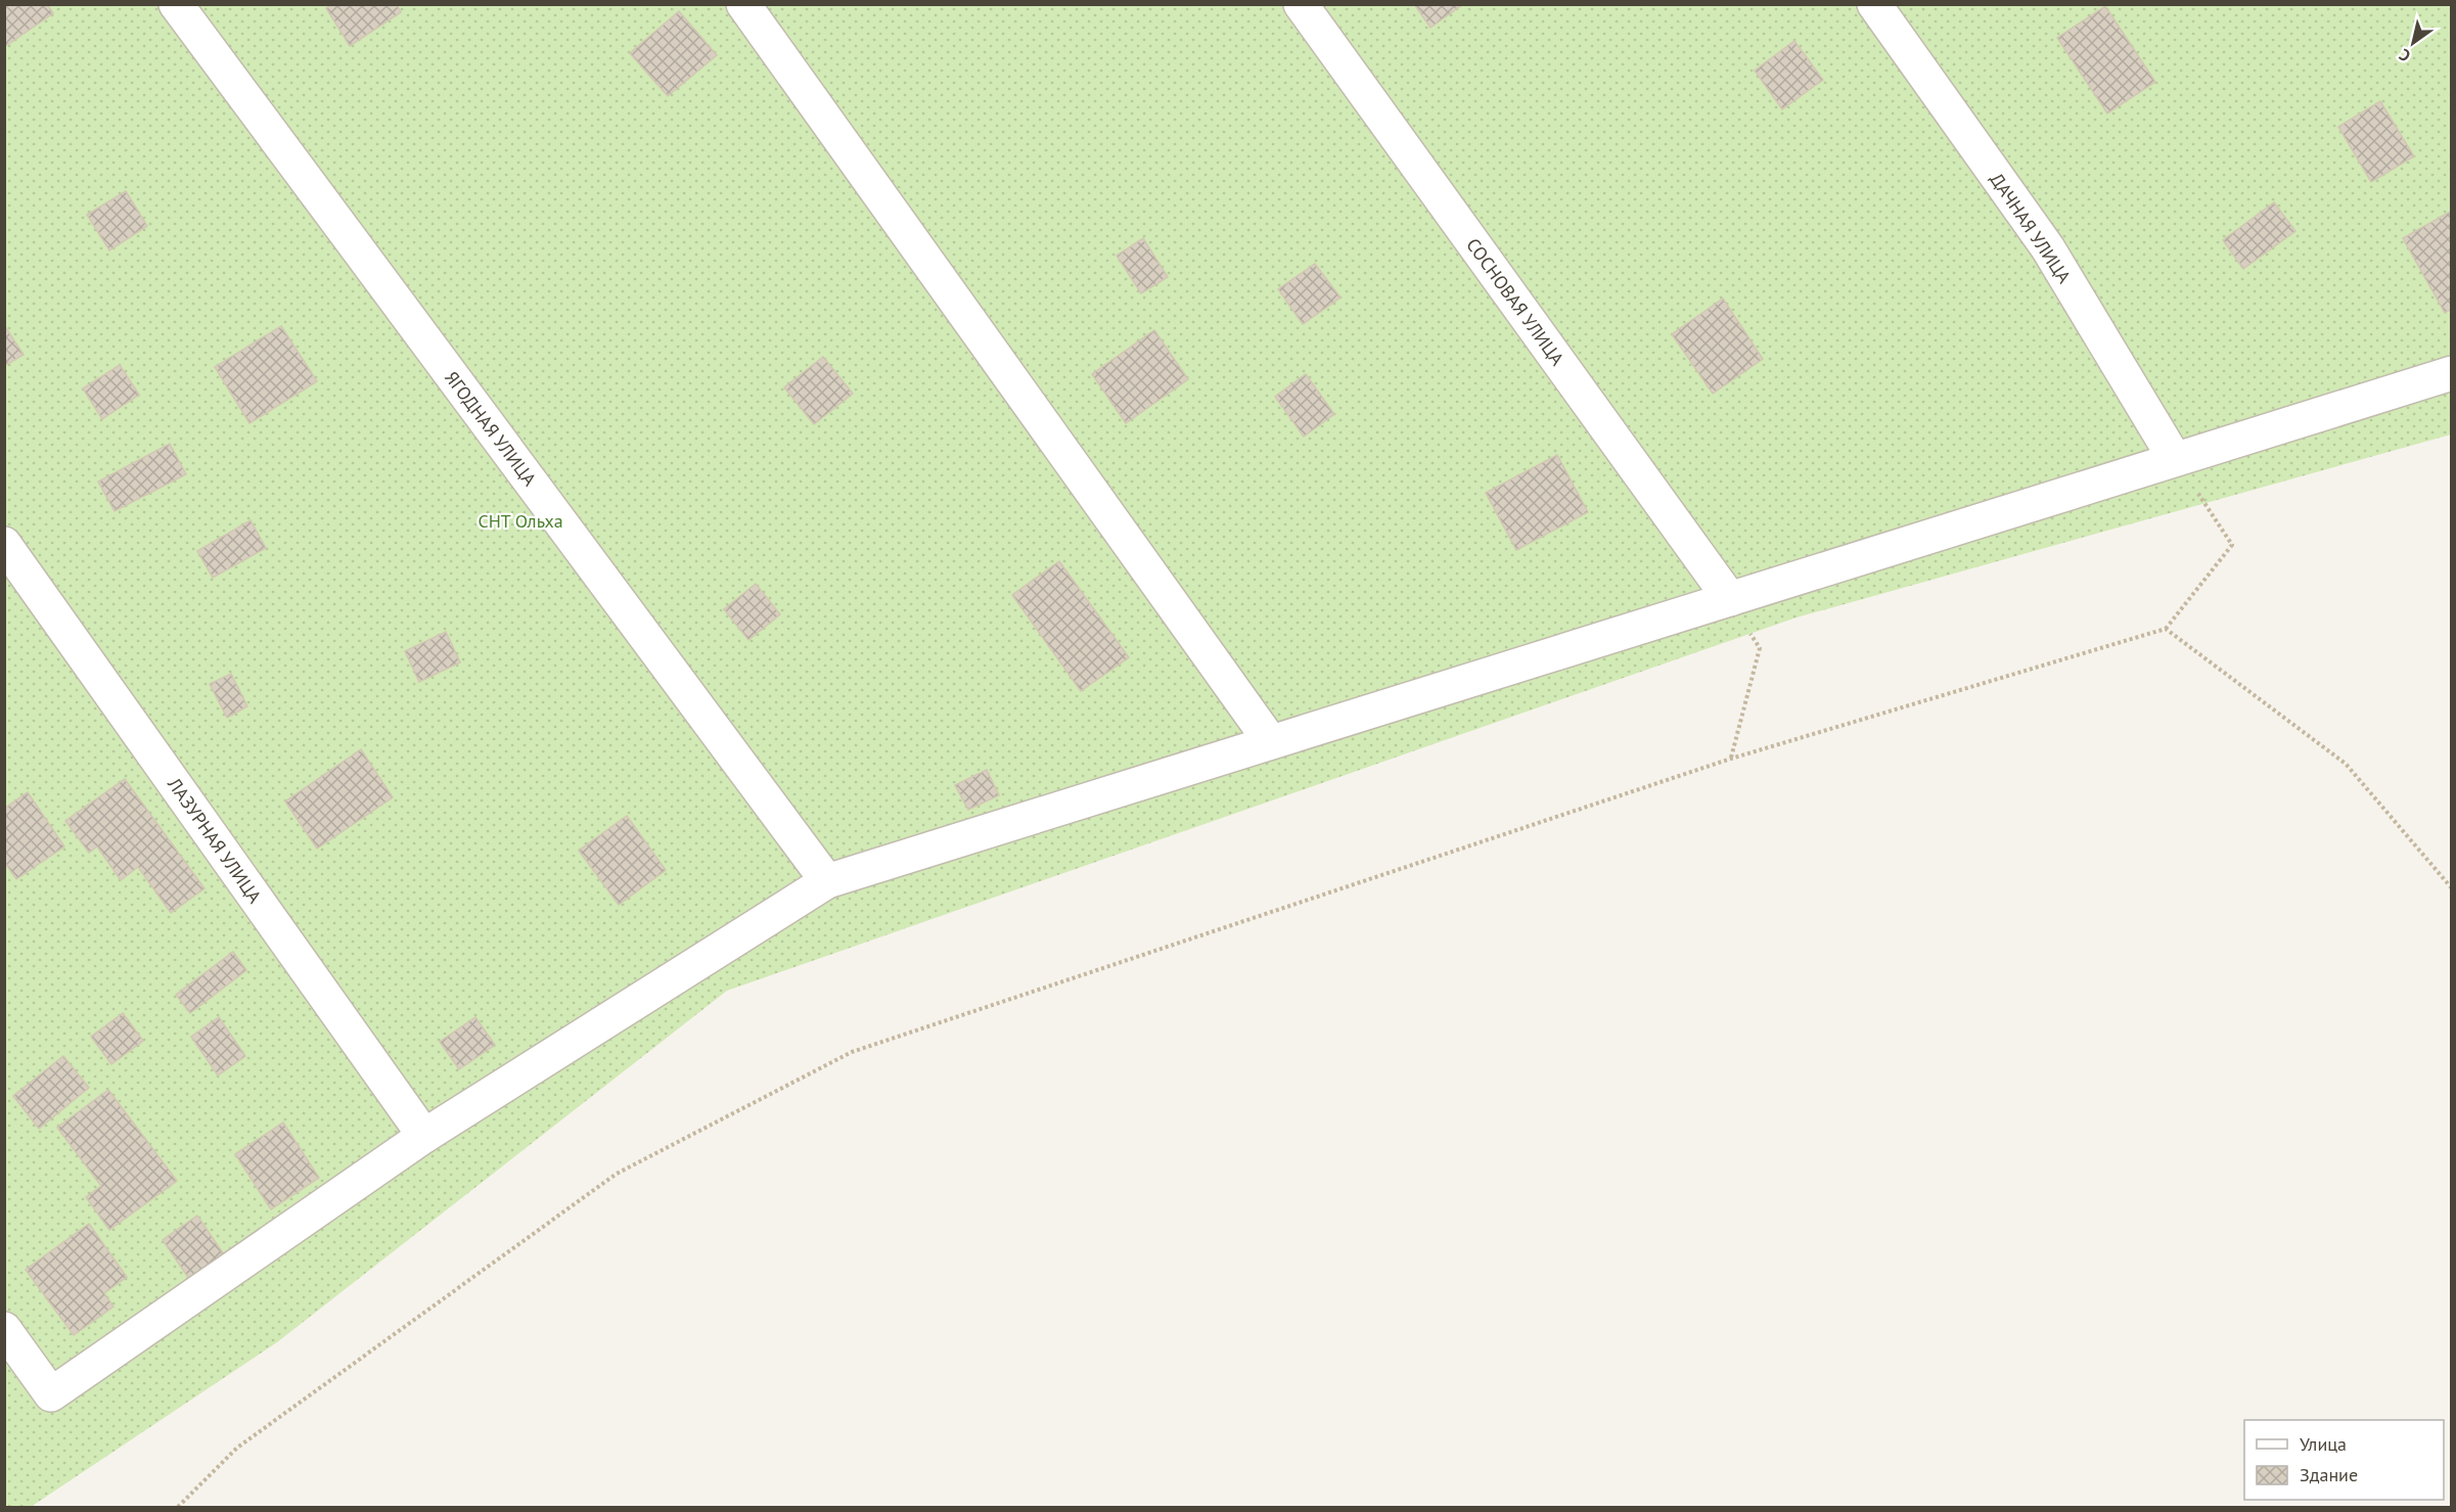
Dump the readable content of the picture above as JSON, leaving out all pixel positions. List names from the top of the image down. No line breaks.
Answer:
{"streets":{"street":["ДАЧНАЯ УЛИЦА","СОСНОВАЯ УЛИЦА","ЯГОДНАЯ УЛИЦА","ЛАЗУРНАЯ УЛИЦА"]},"parks":["СНТ Ольха"],"legend":["Улица","Здание"],"north":"bottom left"}
